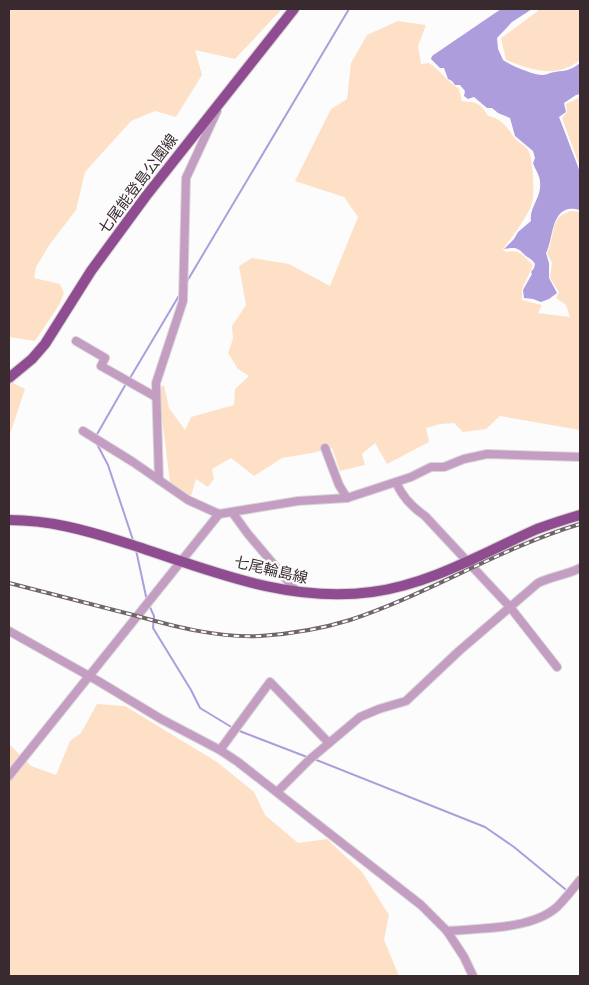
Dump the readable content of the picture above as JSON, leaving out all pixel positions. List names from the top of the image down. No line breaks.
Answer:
{"streets":{"main road":["七尾能登島公園線","七尾輪島線"]}}
